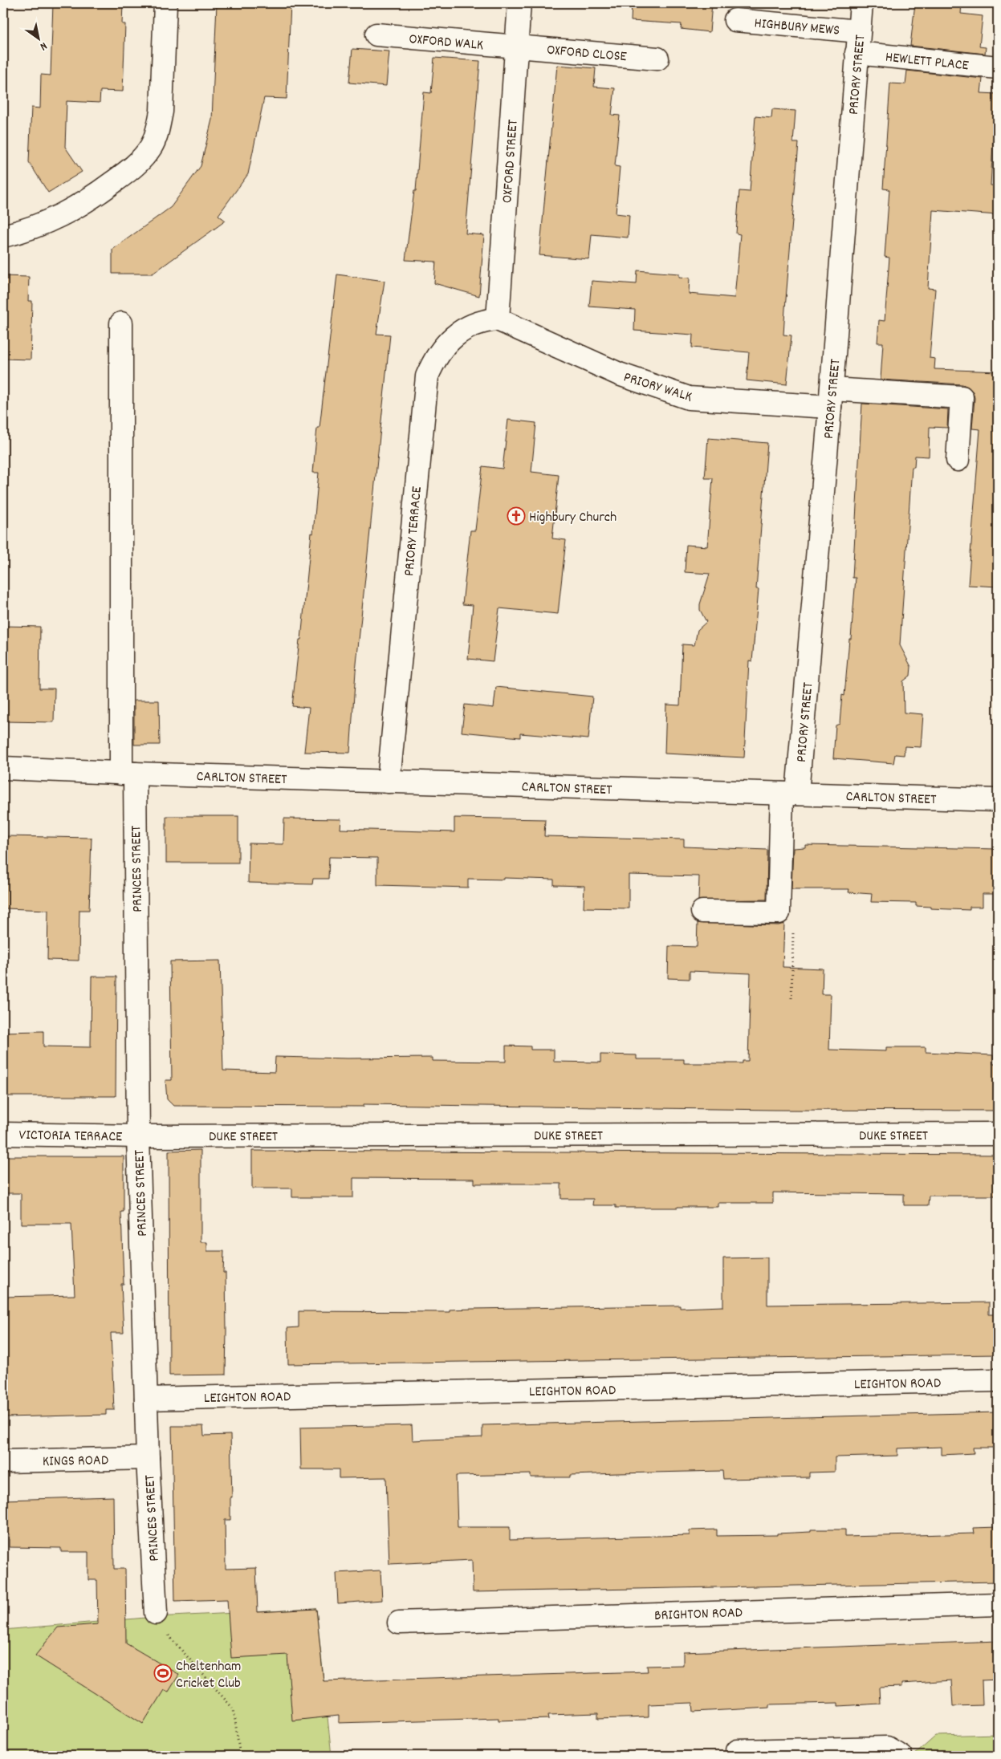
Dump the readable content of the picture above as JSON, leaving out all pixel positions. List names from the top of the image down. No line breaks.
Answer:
{"streets":{"street":["HIGHBURY MEWS","OXFORD WALK","OXFORD CLOSE","HEWLETT PLACE","PRIORY STREET","OXFORD STREET","PRIORY WALK","PRIORY TERRACE","CARLTON STREET","PRINCES STREET","VICTORIA TERRACE","DUKE STREET","LEIGHTON ROAD","KINGS ROAD","BRIGHTON ROAD"]},"crossings":[["HIGHBURY MEWS","PRIORY STREET"],["OXFORD WALK","OXFORD CLOSE"],["OXFORD WALK","OXFORD STREET"],["OXFORD CLOSE","OXFORD STREET"],["HEWLETT PLACE","PRIORY STREET"],["PRIORY STREET","PRIORY WALK"],["PRIORY STREET","CARLTON STREET"],["OXFORD STREET","PRIORY WALK"],["OXFORD STREET","PRIORY TERRACE"],["PRIORY WALK","PRIORY TERRACE"],["PRIORY TERRACE","CARLTON STREET"],["CARLTON STREET","PRINCES STREET"],["PRINCES STREET","VICTORIA TERRACE"],["PRINCES STREET","DUKE STREET"],["PRINCES STREET","LEIGHTON ROAD"],["PRINCES STREET","KINGS ROAD"],["VICTORIA TERRACE","DUKE STREET"]],"places":{"church":["Highbury Church"],"sports":["Cheltenham Cricket Club"]},"north":"bottom right"}
